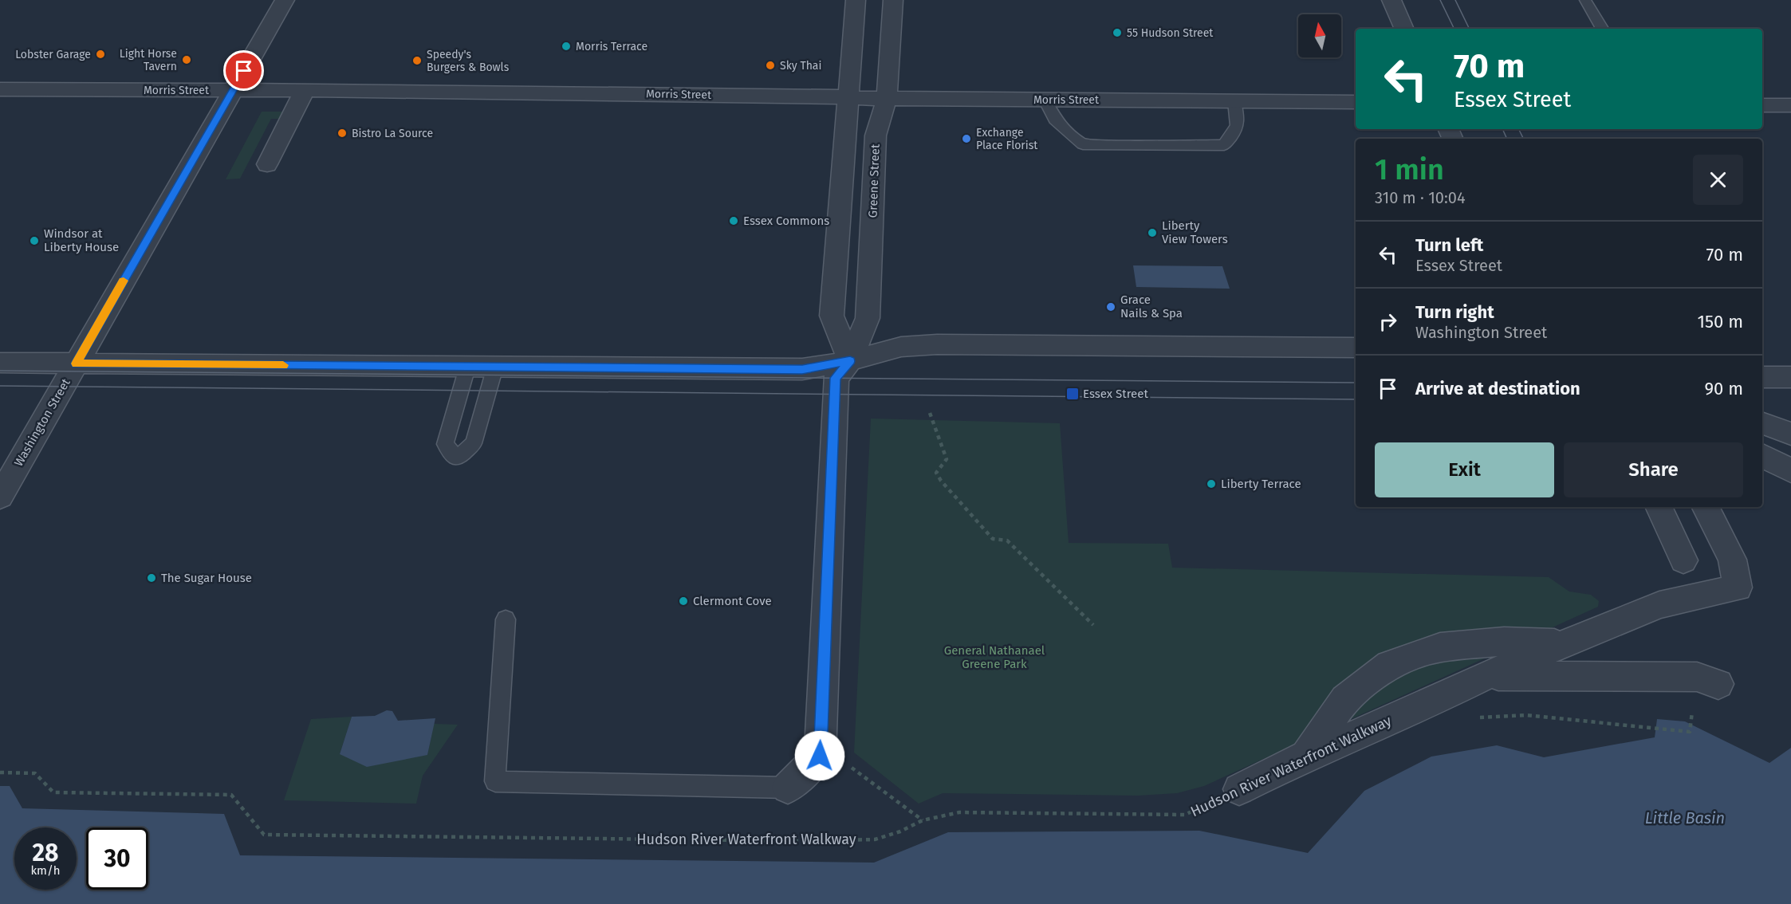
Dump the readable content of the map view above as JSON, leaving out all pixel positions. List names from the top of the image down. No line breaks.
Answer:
{"streets":{"street":["Morris Street","Greene Street","Washington Street","Hudson River Waterfront Walkway"]},"crossings":[["Morris Street","Greene Street"],["Morris Street","Washington Street"]],"water":["Little Basin"],"parks":["General Nathanael Greene Park"],"places":{"other":["55 Hudson Street","Morris Terrace","Lobster Garage","Light Horse Tavern","Speedy's Burgers & Bowls","Sky Thai","Bistro La Source","Exchange Place Florist","Essex Commons","Liberty View Towers","Windsor at Liberty House","Grace Nails & Spa","Liberty Terrace","The Sugar House","Clermont Cove"],"transit":["Essex Street"]},"north":"top","page":{"turn":["70 m","Essex Street"],"heading":["1 min","310 m · 10:04"],"list":[{"name":"Turn left","note":"Essex Street","value":"70 m"},{"name":"Turn right","note":"Washington Street","value":"150 m"},{"name":"Arrive at destination","value":"90 m"}],"buttons":["Exit","Share"],"speed":"28 km/h","limit":"30"}}
